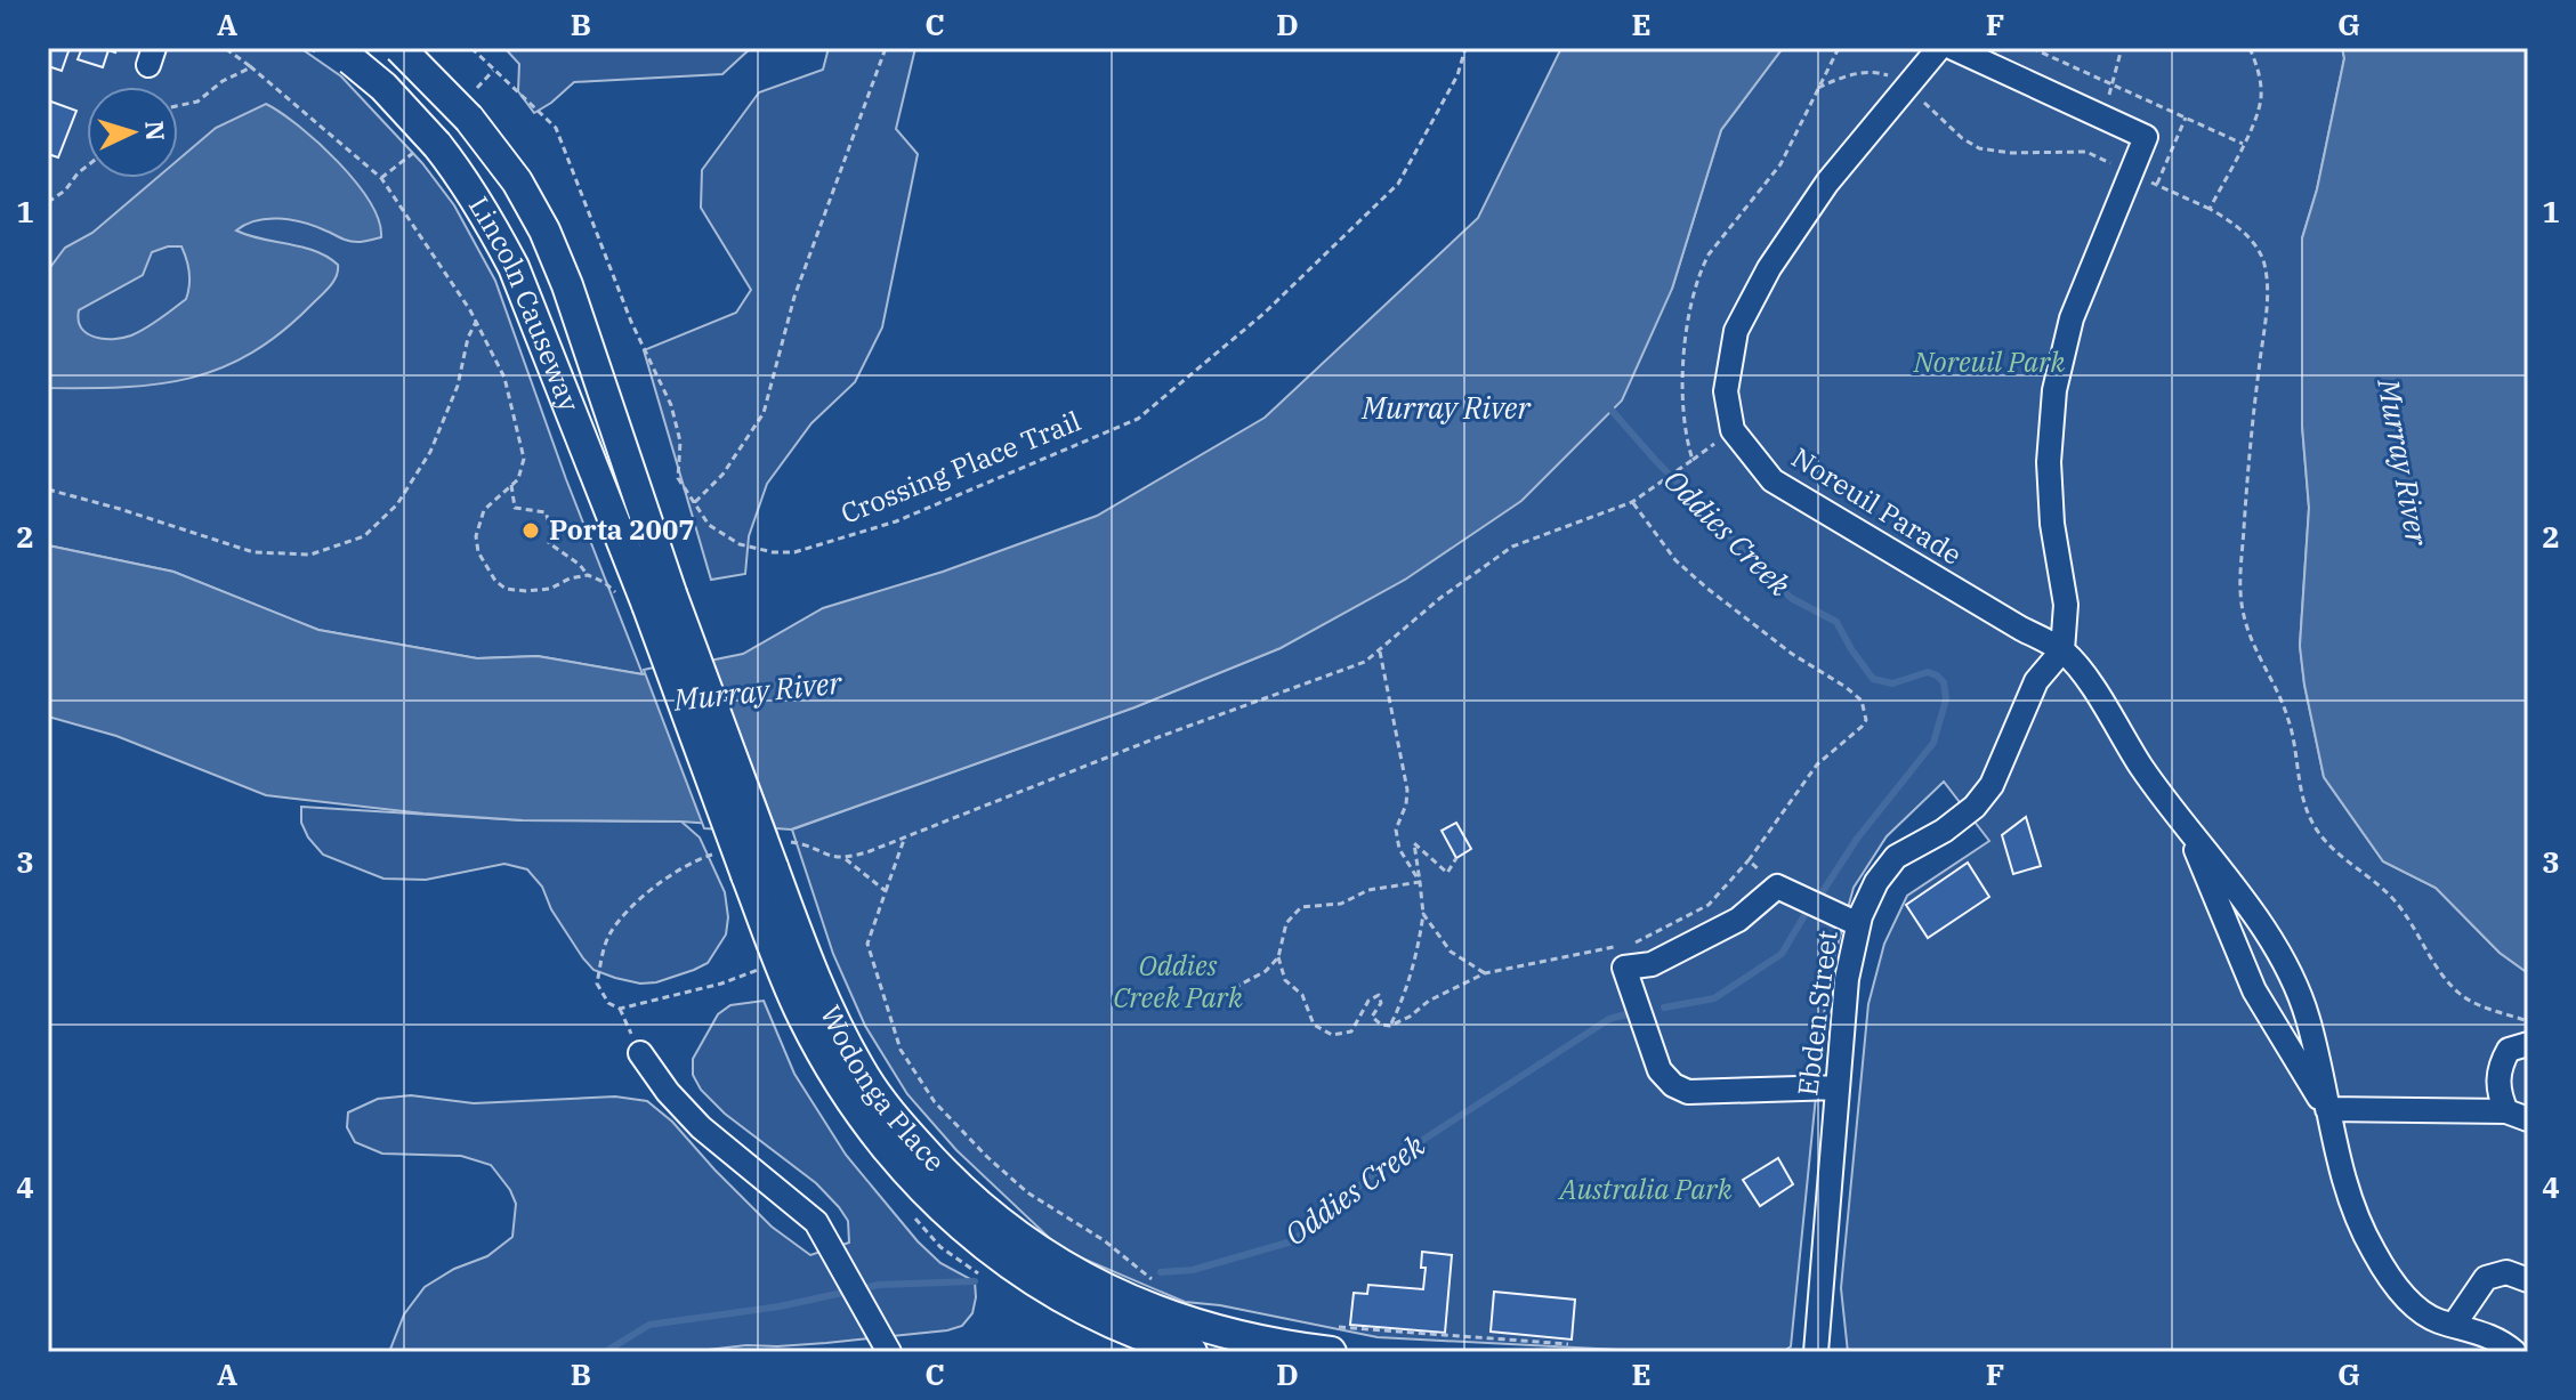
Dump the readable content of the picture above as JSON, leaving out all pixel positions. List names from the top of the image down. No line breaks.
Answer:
{"streets":{"main road":["Lincoln Causeway","Wodonga Place"],"lane":["Noreuil Parade","Ebden Street"],"path":["Crossing Place Trail"]},"crossings":[["Lincoln Causeway","Wodonga Place"],["Noreuil Parade","Ebden Street"]],"water":["Murray River","Oddies Creek"],"parks":["Noreuil Park","Oddies Creek Park","Australia Park"],"places":["Porta 2007"],"north":"right","grid":{"columns":["A","B","C","D","E","F","G"],"rows":["1","2","3","4"]}}
